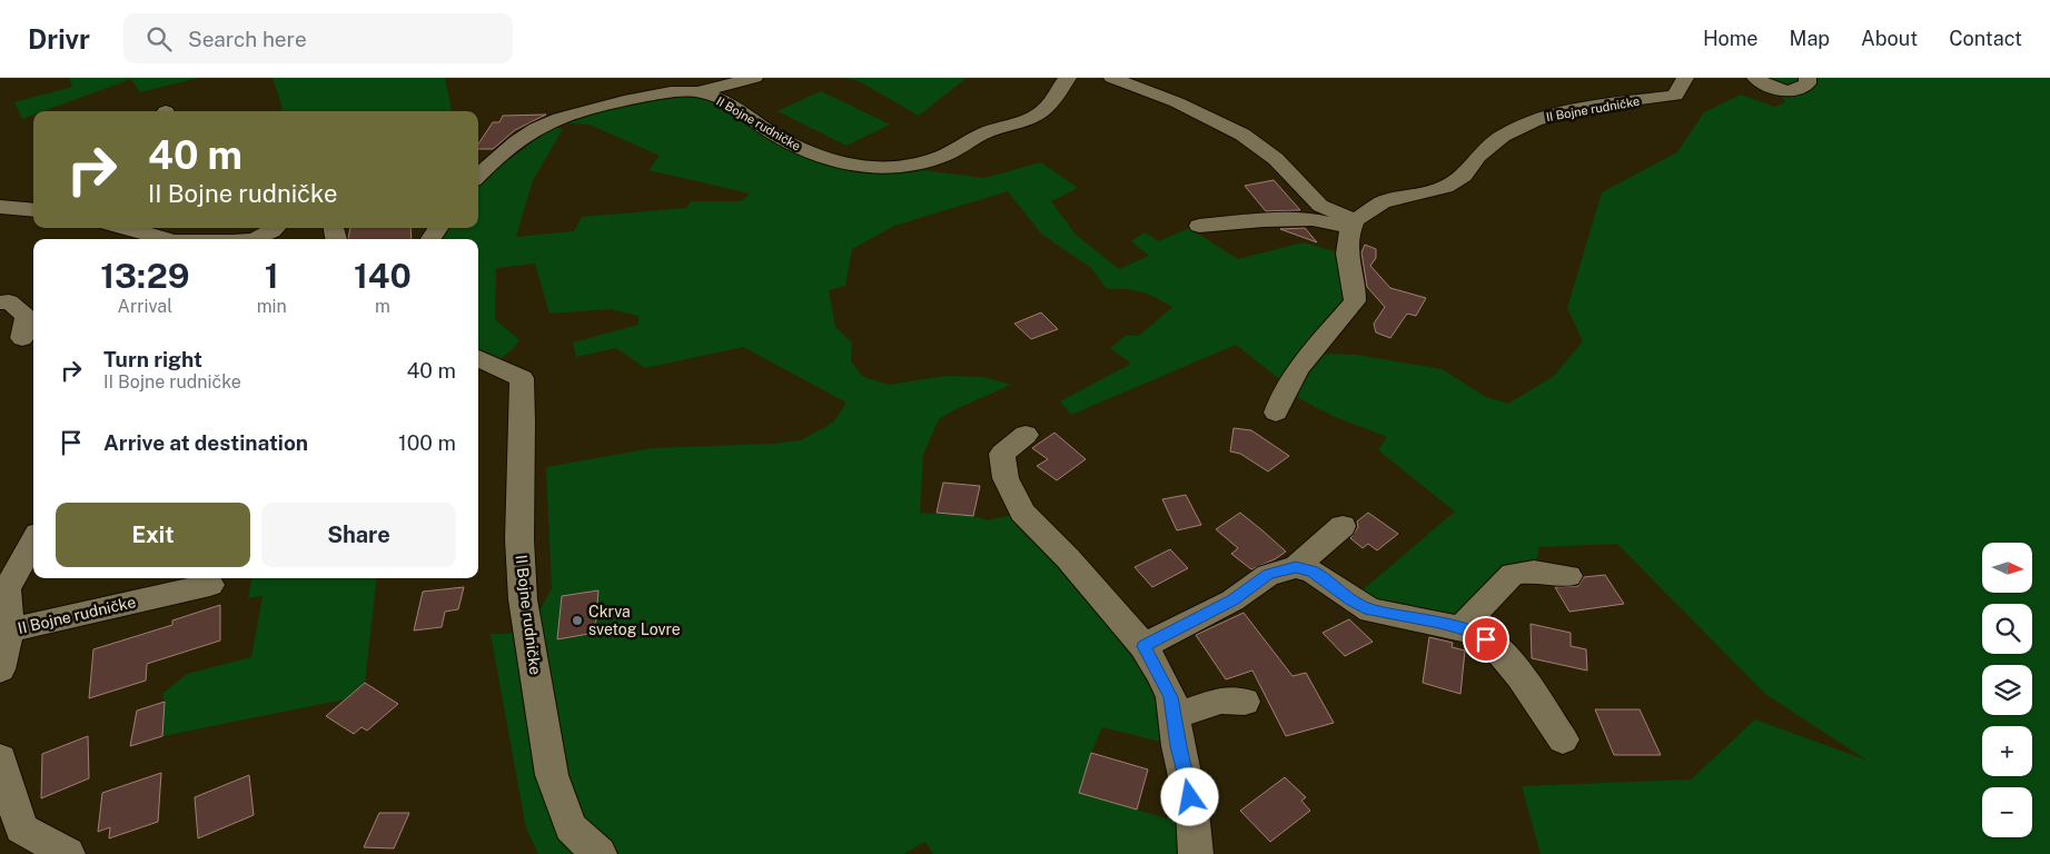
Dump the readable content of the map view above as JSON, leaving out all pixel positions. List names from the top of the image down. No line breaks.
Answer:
{"streets":{"street":["II Bojne rudničke"]},"places":["Ckrva svetog Lovre"],"north":"right","page":{"header":"Drivr","search":"Search here","nav":["Home","Map","About","Contact"],"turn":["40 m","II Bojne rudničke"],"eta":["13:29","Arrival","1","min","140","m"],"list":[{"name":"Turn right","note":"II Bojne rudničke","value":"40 m"},{"name":"Arrive at destination","value":"100 m"}],"buttons":["Exit","Share"],"map_buttons":["+","−"]}}
